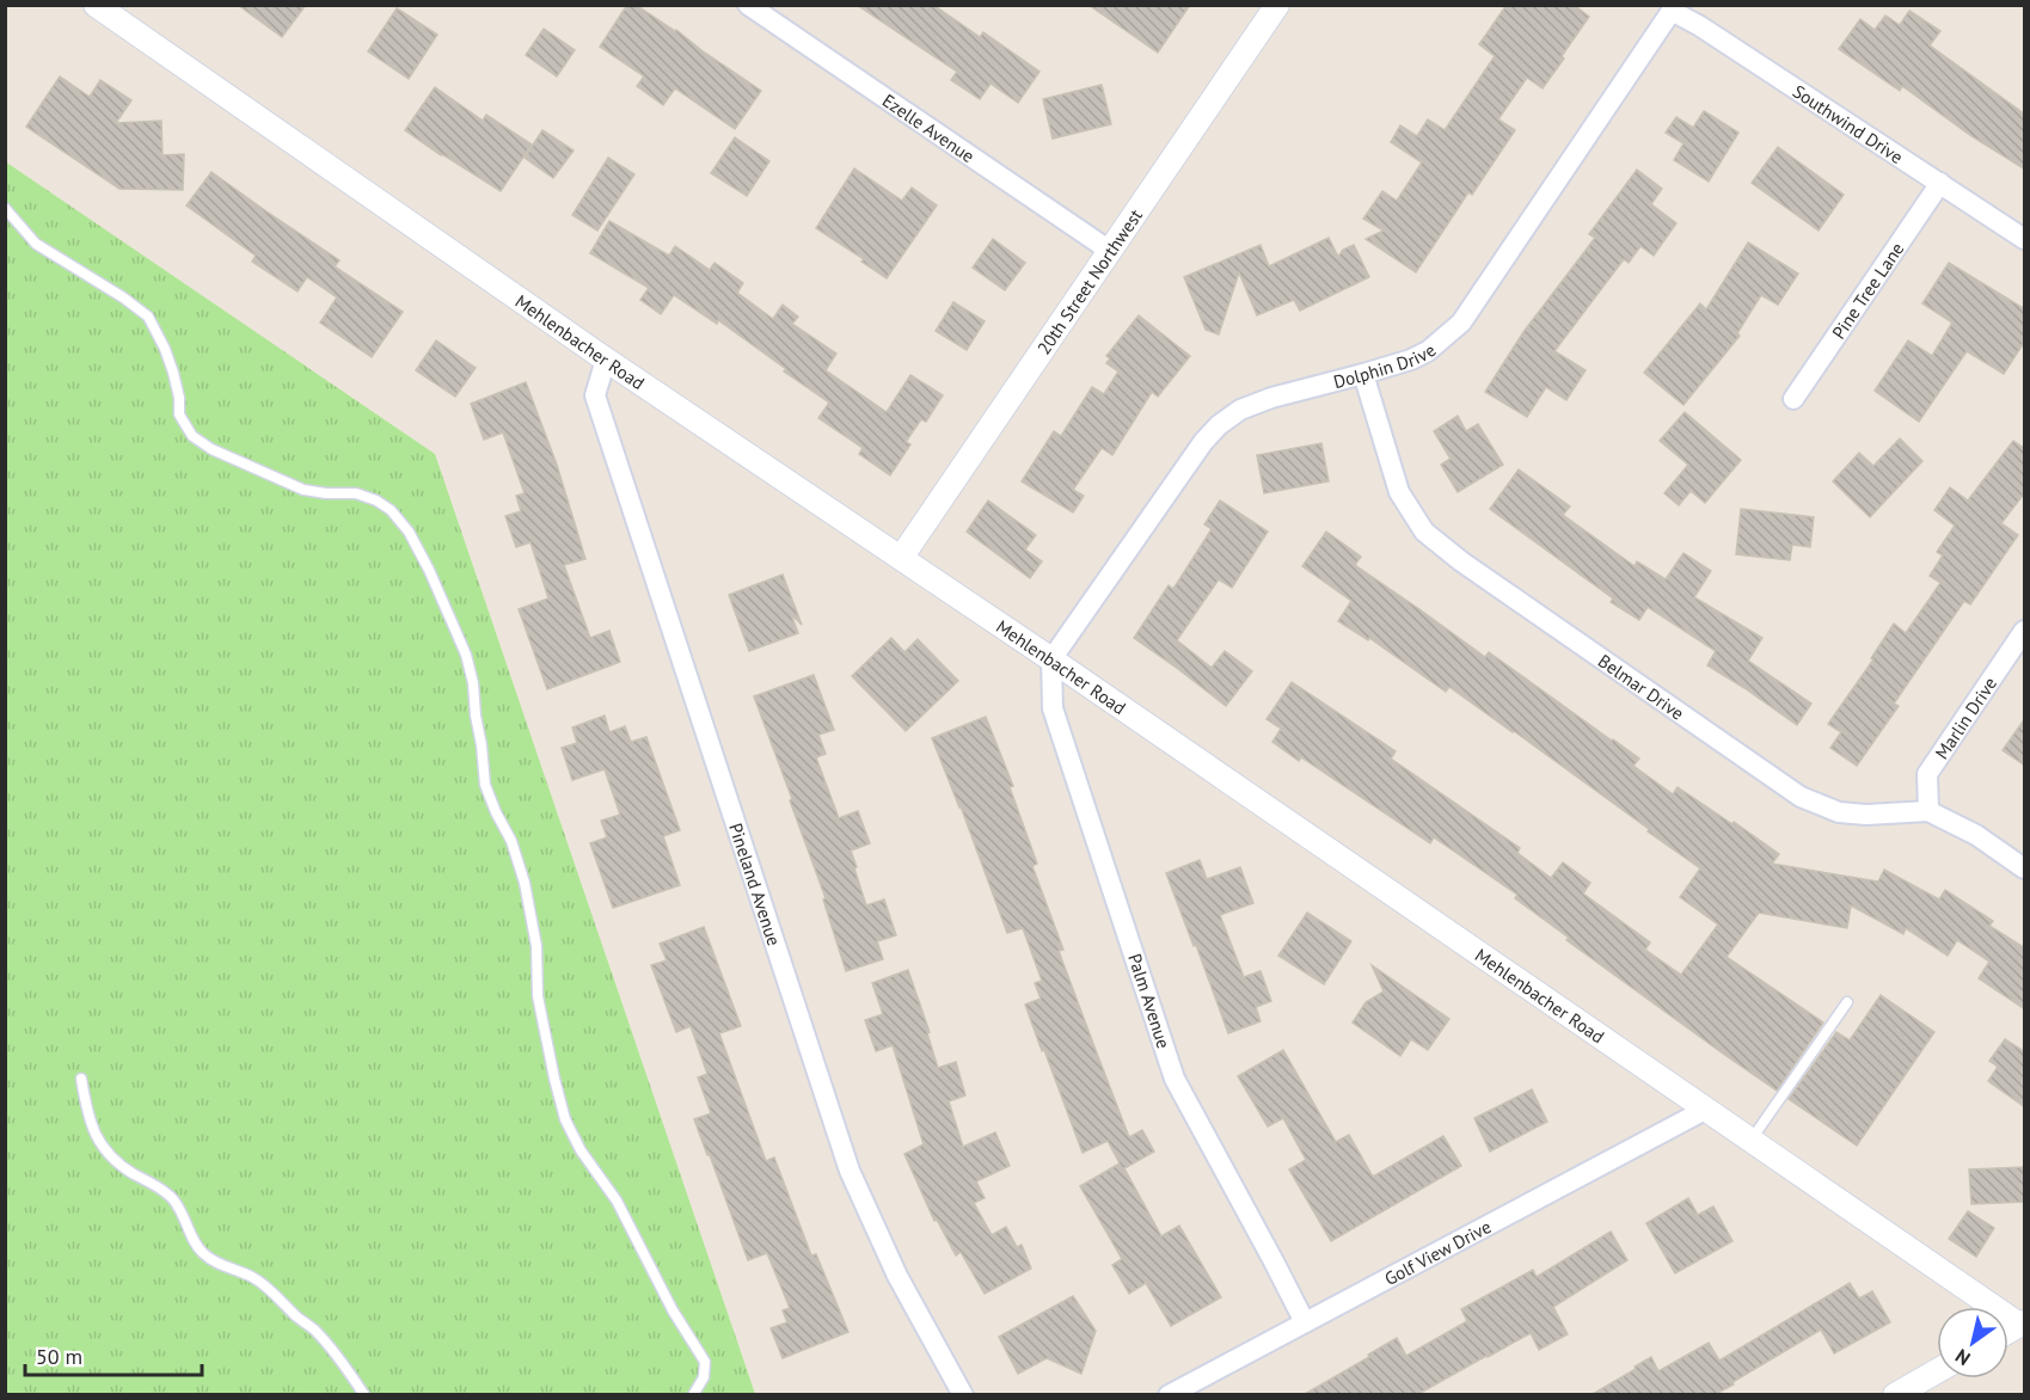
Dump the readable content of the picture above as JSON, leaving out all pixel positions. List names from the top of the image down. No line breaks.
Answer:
{"streets":{"street":["Southwind Drive","Ezelle Avenue","20th Street Northwest","Pine Tree Lane","Mehlenbacher Road","Dolphin Drive","Belmar Drive","Marlin Drive","Pineland Avenue","Palm Avenue","Golf View Drive"]},"crossings":[["Southwind Drive","Pine Tree Lane"],["Southwind Drive","Dolphin Drive"],["Ezelle Avenue","20th Street Northwest"],["20th Street Northwest","Mehlenbacher Road"],["Mehlenbacher Road","Dolphin Drive"],["Mehlenbacher Road","Pineland Avenue"],["Mehlenbacher Road","Palm Avenue"],["Mehlenbacher Road","Golf View Drive"],["Dolphin Drive","Belmar Drive"],["Dolphin Drive","Palm Avenue"],["Belmar Drive","Marlin Drive"],["Palm Avenue","Golf View Drive"]],"scale_bar":"50 m","north":"bottom left"}
